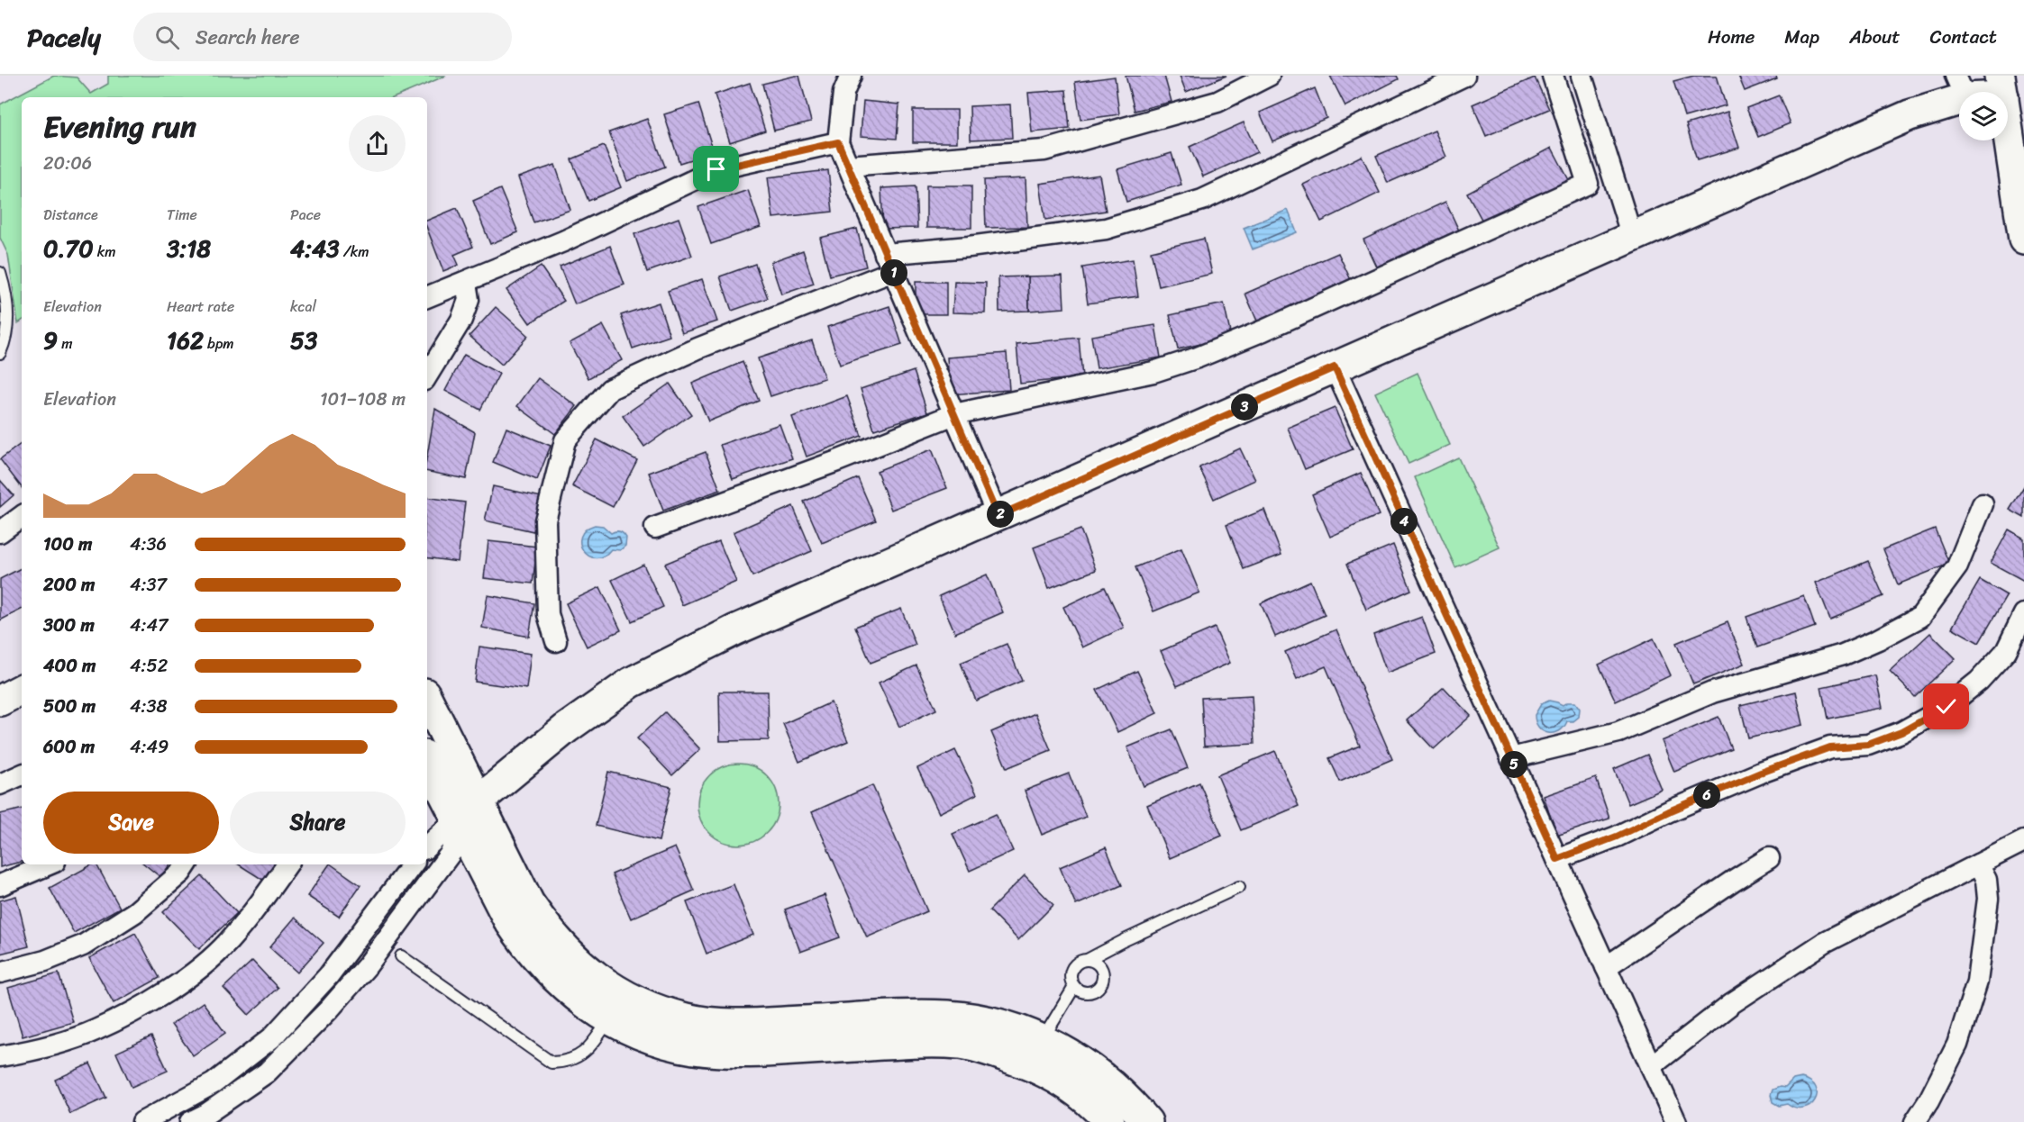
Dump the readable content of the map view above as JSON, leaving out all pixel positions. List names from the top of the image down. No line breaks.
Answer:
{"page":{"header":"Pacely","search":"Search here","nav":["Home","Map","About","Contact"],"heading":["Evening run","20:06"],"stats":[["Distance","0.70 km"],["Time","3:18"],["Pace","4:43 /km"],["Elevation","9 m"],["Heart rate","162 bpm"],["kcal","53"]],"pins":["1","3","2","4","5","6"],"chart":["Elevation","101–108 m"],"list":[{"name":"100 m","note":"4:36"},{"name":"200 m","note":"4:37"},{"name":"300 m","note":"4:47"},{"name":"400 m","note":"4:52"},{"name":"500 m","note":"4:38"},{"name":"600 m","note":"4:49"}],"buttons":["Save","Share"]}}
